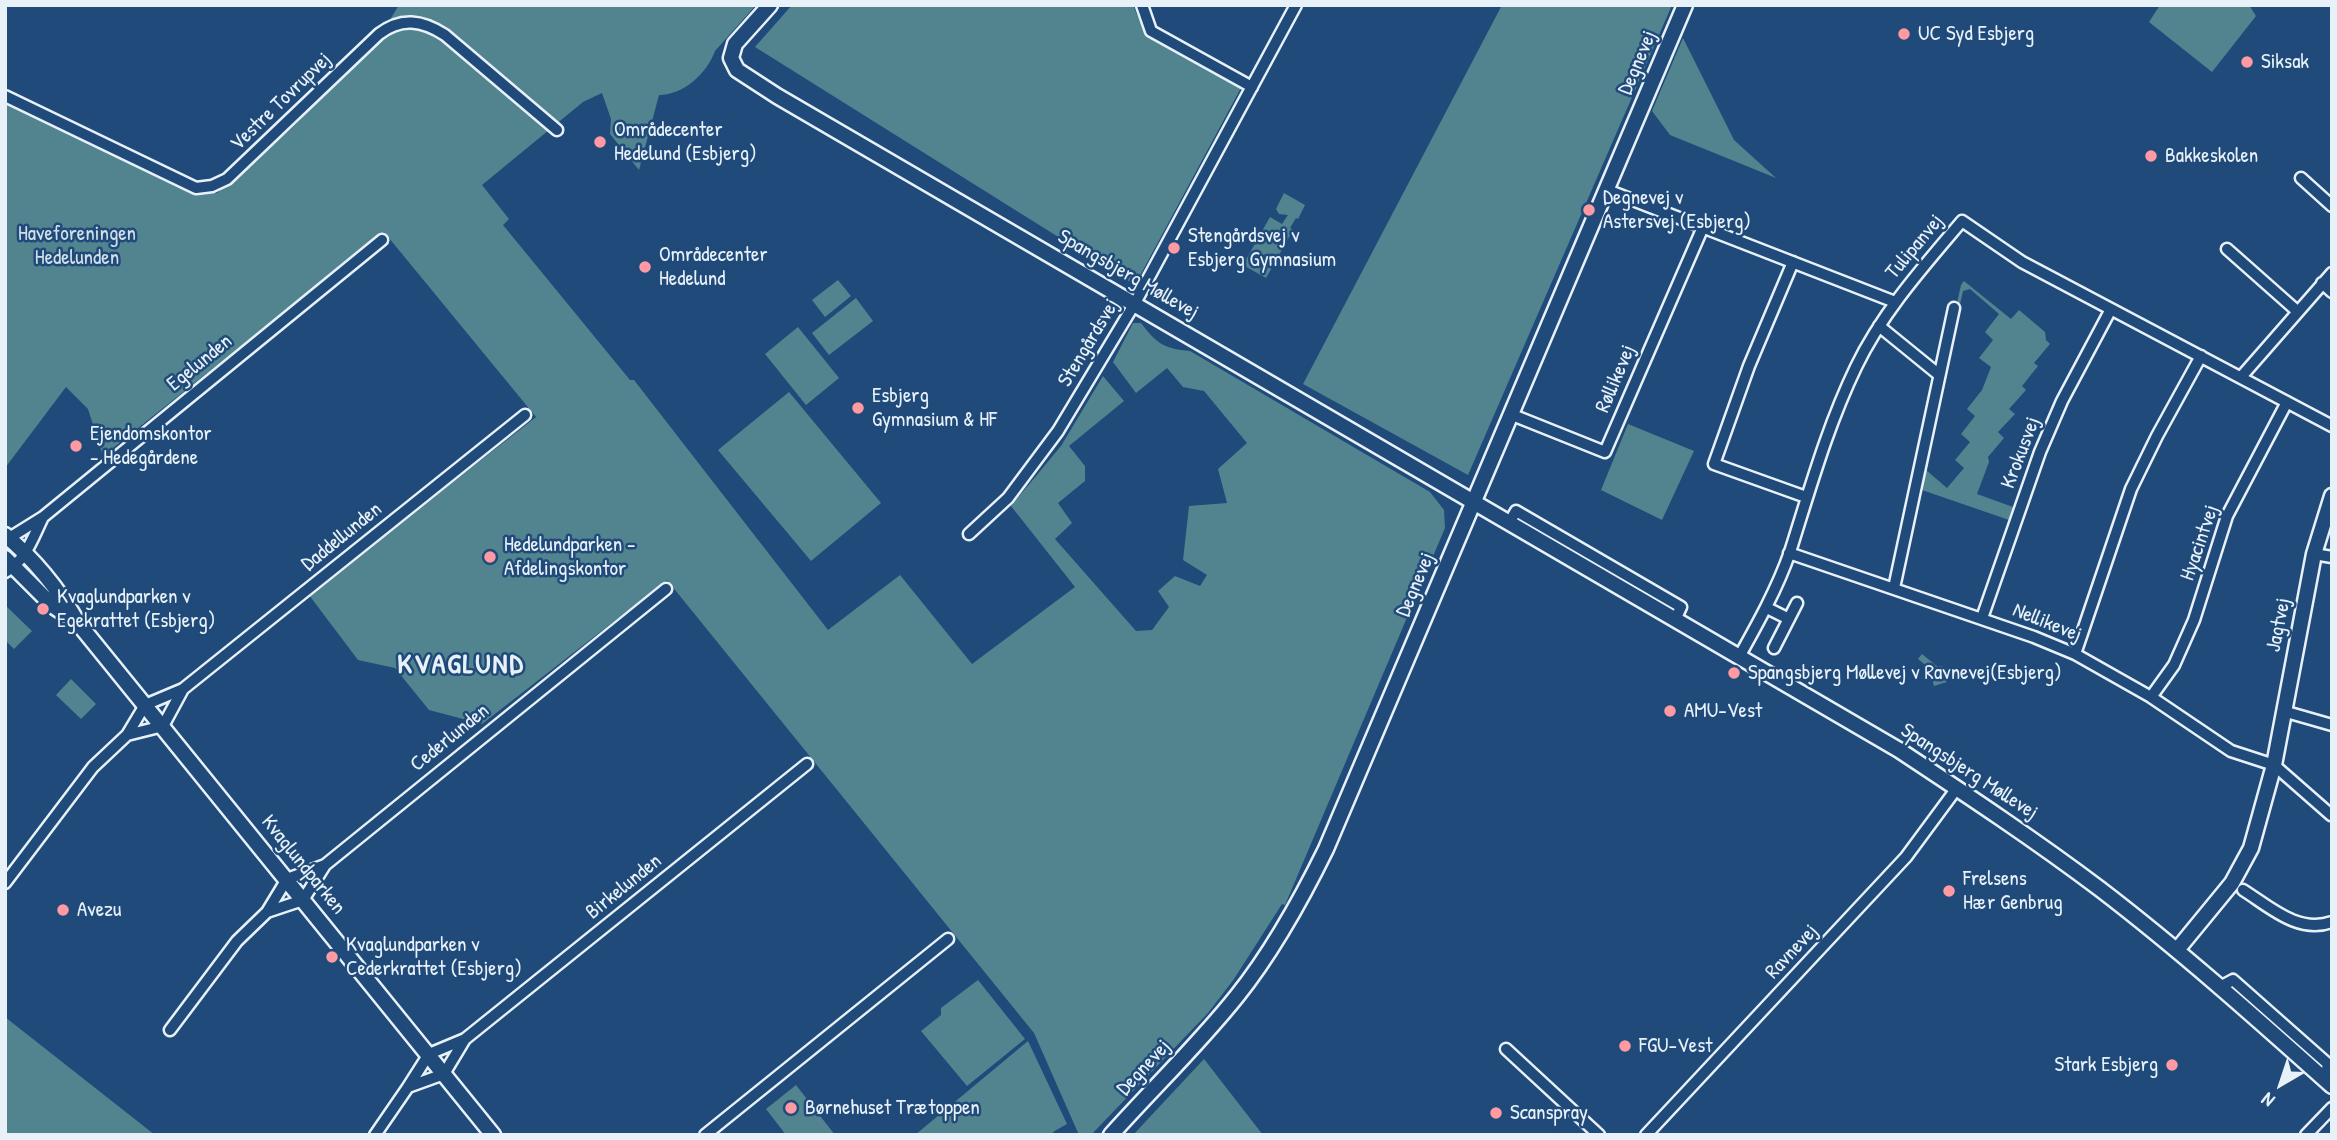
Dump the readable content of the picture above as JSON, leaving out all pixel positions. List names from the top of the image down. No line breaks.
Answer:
{"streets":{"street":["Degnevej","Vestre Tovrupvej","Tulipanvej","Spangsbjerg Møllevej","Stengårdsvej","Egelunden","Røllikevej","Krokusvej","Daddellunden","Hyacintvej","Nellikevej","Jagtvej","Cederlunden","Kvaglundparken","Birkelunden","Ravnevej"]},"crossings":[["Degnevej","Spangsbjerg Møllevej"],["Degnevej","Røllikevej"],["Tulipanvej","Spangsbjerg Møllevej"],["Tulipanvej","Krokusvej"],["Tulipanvej","Hyacintvej"],["Tulipanvej","Nellikevej"],["Spangsbjerg Møllevej","Stengårdsvej"],["Spangsbjerg Møllevej","Jagtvej"],["Spangsbjerg Møllevej","Ravnevej"],["Egelunden","Kvaglundparken"],["Krokusvej","Nellikevej"],["Daddellunden","Kvaglundparken"],["Hyacintvej","Nellikevej"],["Nellikevej","Jagtvej"],["Cederlunden","Kvaglundparken"],["Kvaglundparken","Birkelunden"]],"districts":["KVAGLUND"],"parks":["Haveforeningen Hedelunden"],"places":["UC Syd Esbjerg","Siksak","Områdecenter Hedelund (Esbjerg)","Bakkeskolen","Degnevej v Astersvej (Esbjerg)","Stengårdsvej v Esbjerg Gymnasium","Områdecenter Hedelund","Esbjerg Gymnasium & HF","Ejendomskontor - Hedegårdene","Hedelundparken - Afdelingskontor","Kvaglundparken v Egekrattet (Esbjerg)","Spangsbjerg Møllevej v Ravnevej(Esbjerg)","AMU-Vest","Frelsens Hær Genbrug","Avezu","Kvaglundparken v Cederkrattet (Esbjerg)","FGU-Vest","Stark Esbjerg","Børnehuset Trætoppen","Scanspray"],"north":"bottom left"}
